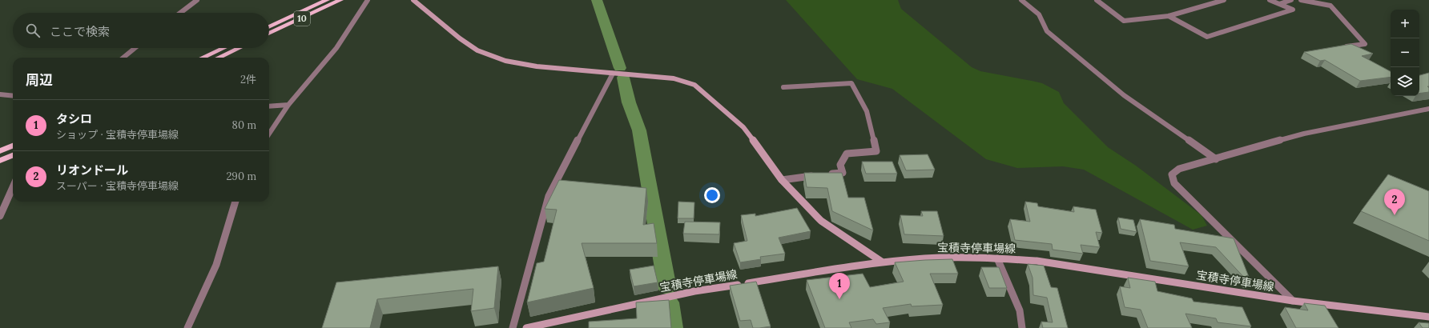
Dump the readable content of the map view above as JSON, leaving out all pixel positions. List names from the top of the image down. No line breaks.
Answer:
{"streets":{"main road":["10"],"street":["宝積寺停車場線"]},"page":{"map_buttons":["+","−"],"search":"ここで検索","heading":["周辺","2件"],"list":[{"mark":"1","name":"タシロ","note":"ショップ · 宝積寺停車場線","value":"80 m"},{"mark":"2","name":"リオンドール","note":"スーパー · 宝積寺停車場線","value":"290 m"}],"pins":["2","1"]}}
